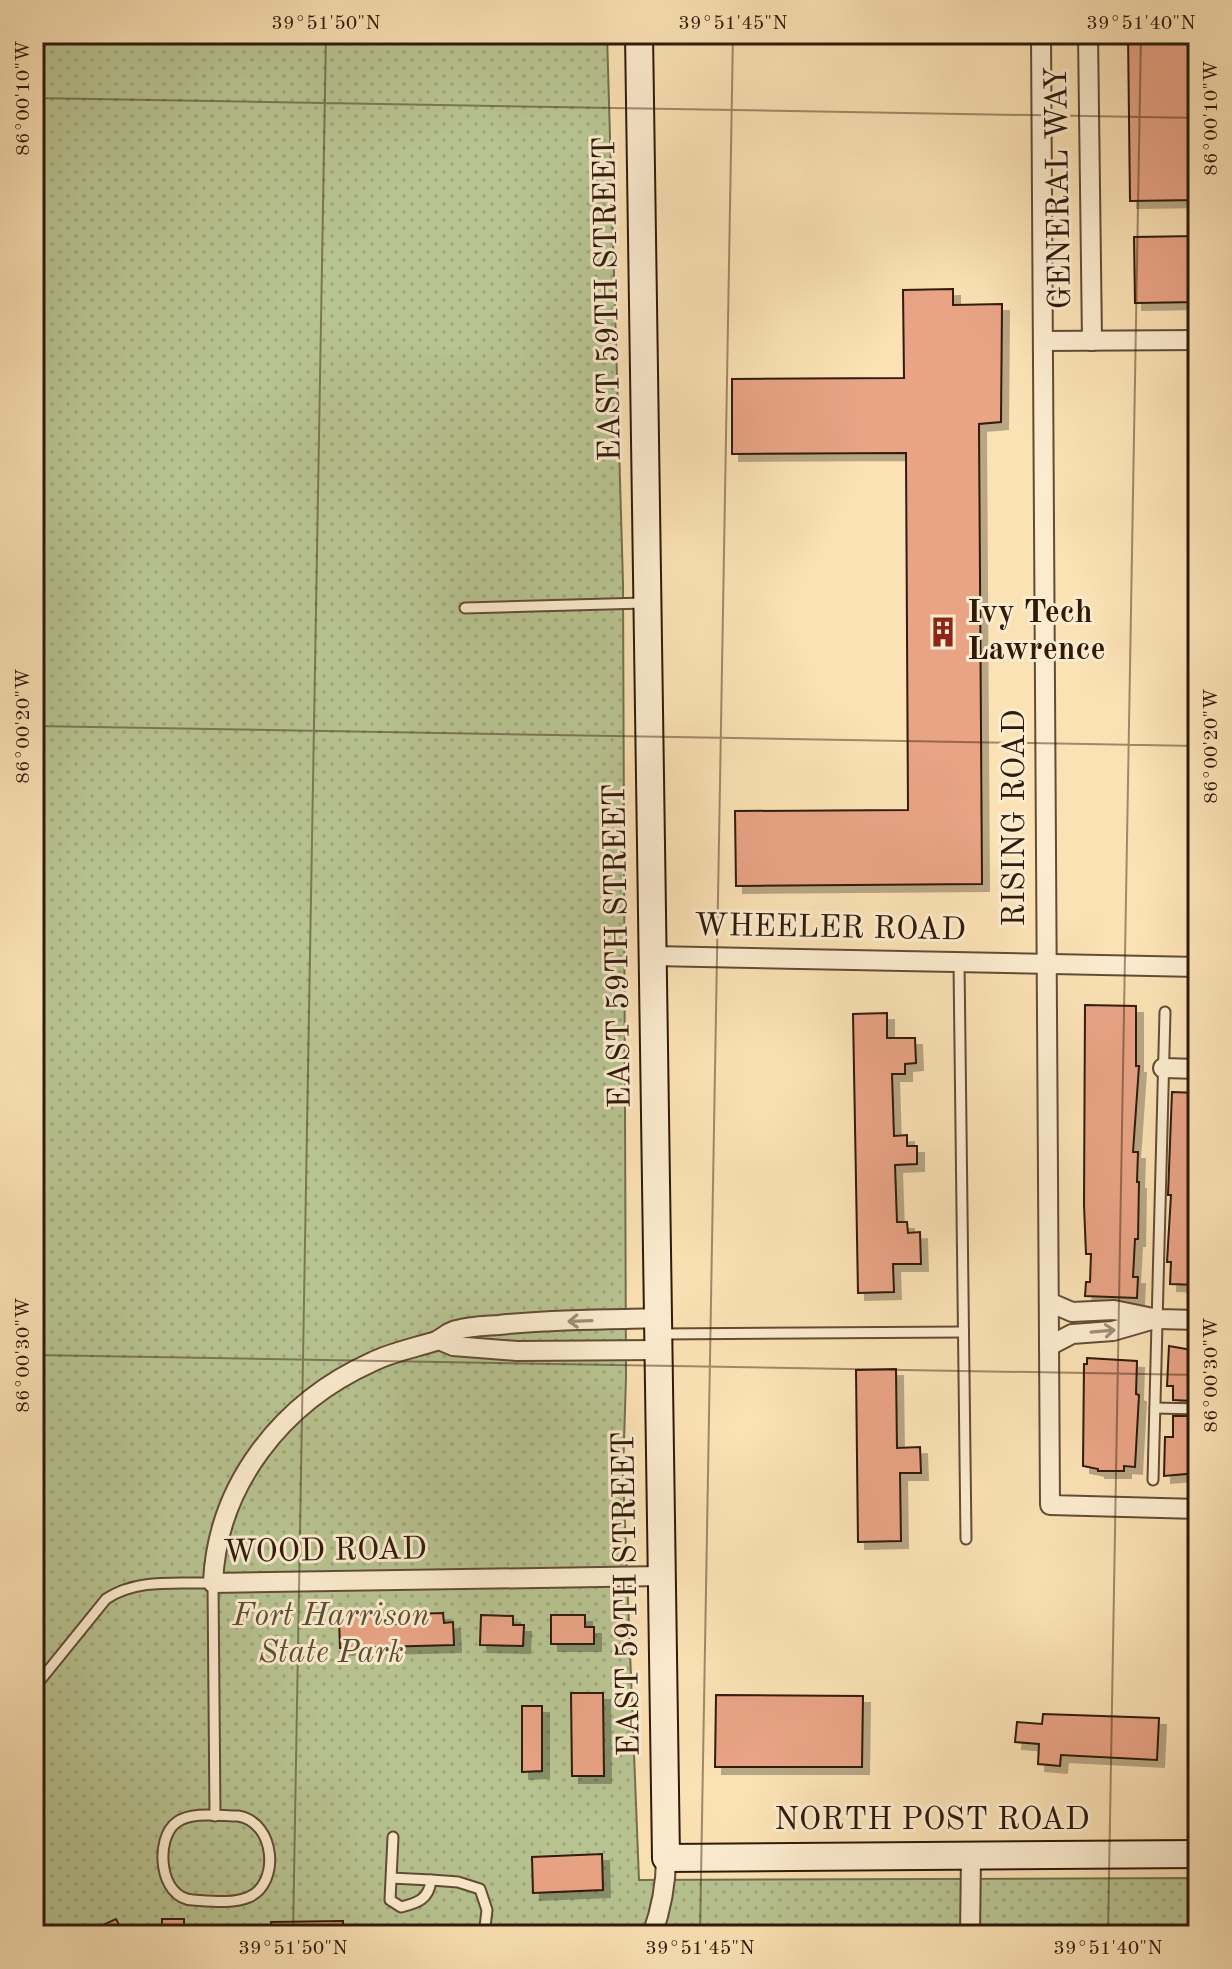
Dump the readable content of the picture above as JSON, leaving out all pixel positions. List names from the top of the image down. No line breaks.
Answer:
{"streets":{"street":["GENERAL WAY","EAST 59TH STREET","RISING ROAD","WHEELER ROAD","WOOD ROAD","NORTH POST ROAD"]},"crossings":[["EAST 59TH STREET","WHEELER ROAD"],["EAST 59TH STREET","WOOD ROAD"],["EAST 59TH STREET","NORTH POST ROAD"],["RISING ROAD","WHEELER ROAD"]],"parks":["Fort Harrison State Park"],"places":{"building":["Ivy Tech Lawrence"]},"coordinates":["39°51'50\"N","39°51'45\"N","39°51'40\"N","86°00'10\"W","86°00'20\"W","86°00'30\"W"]}
